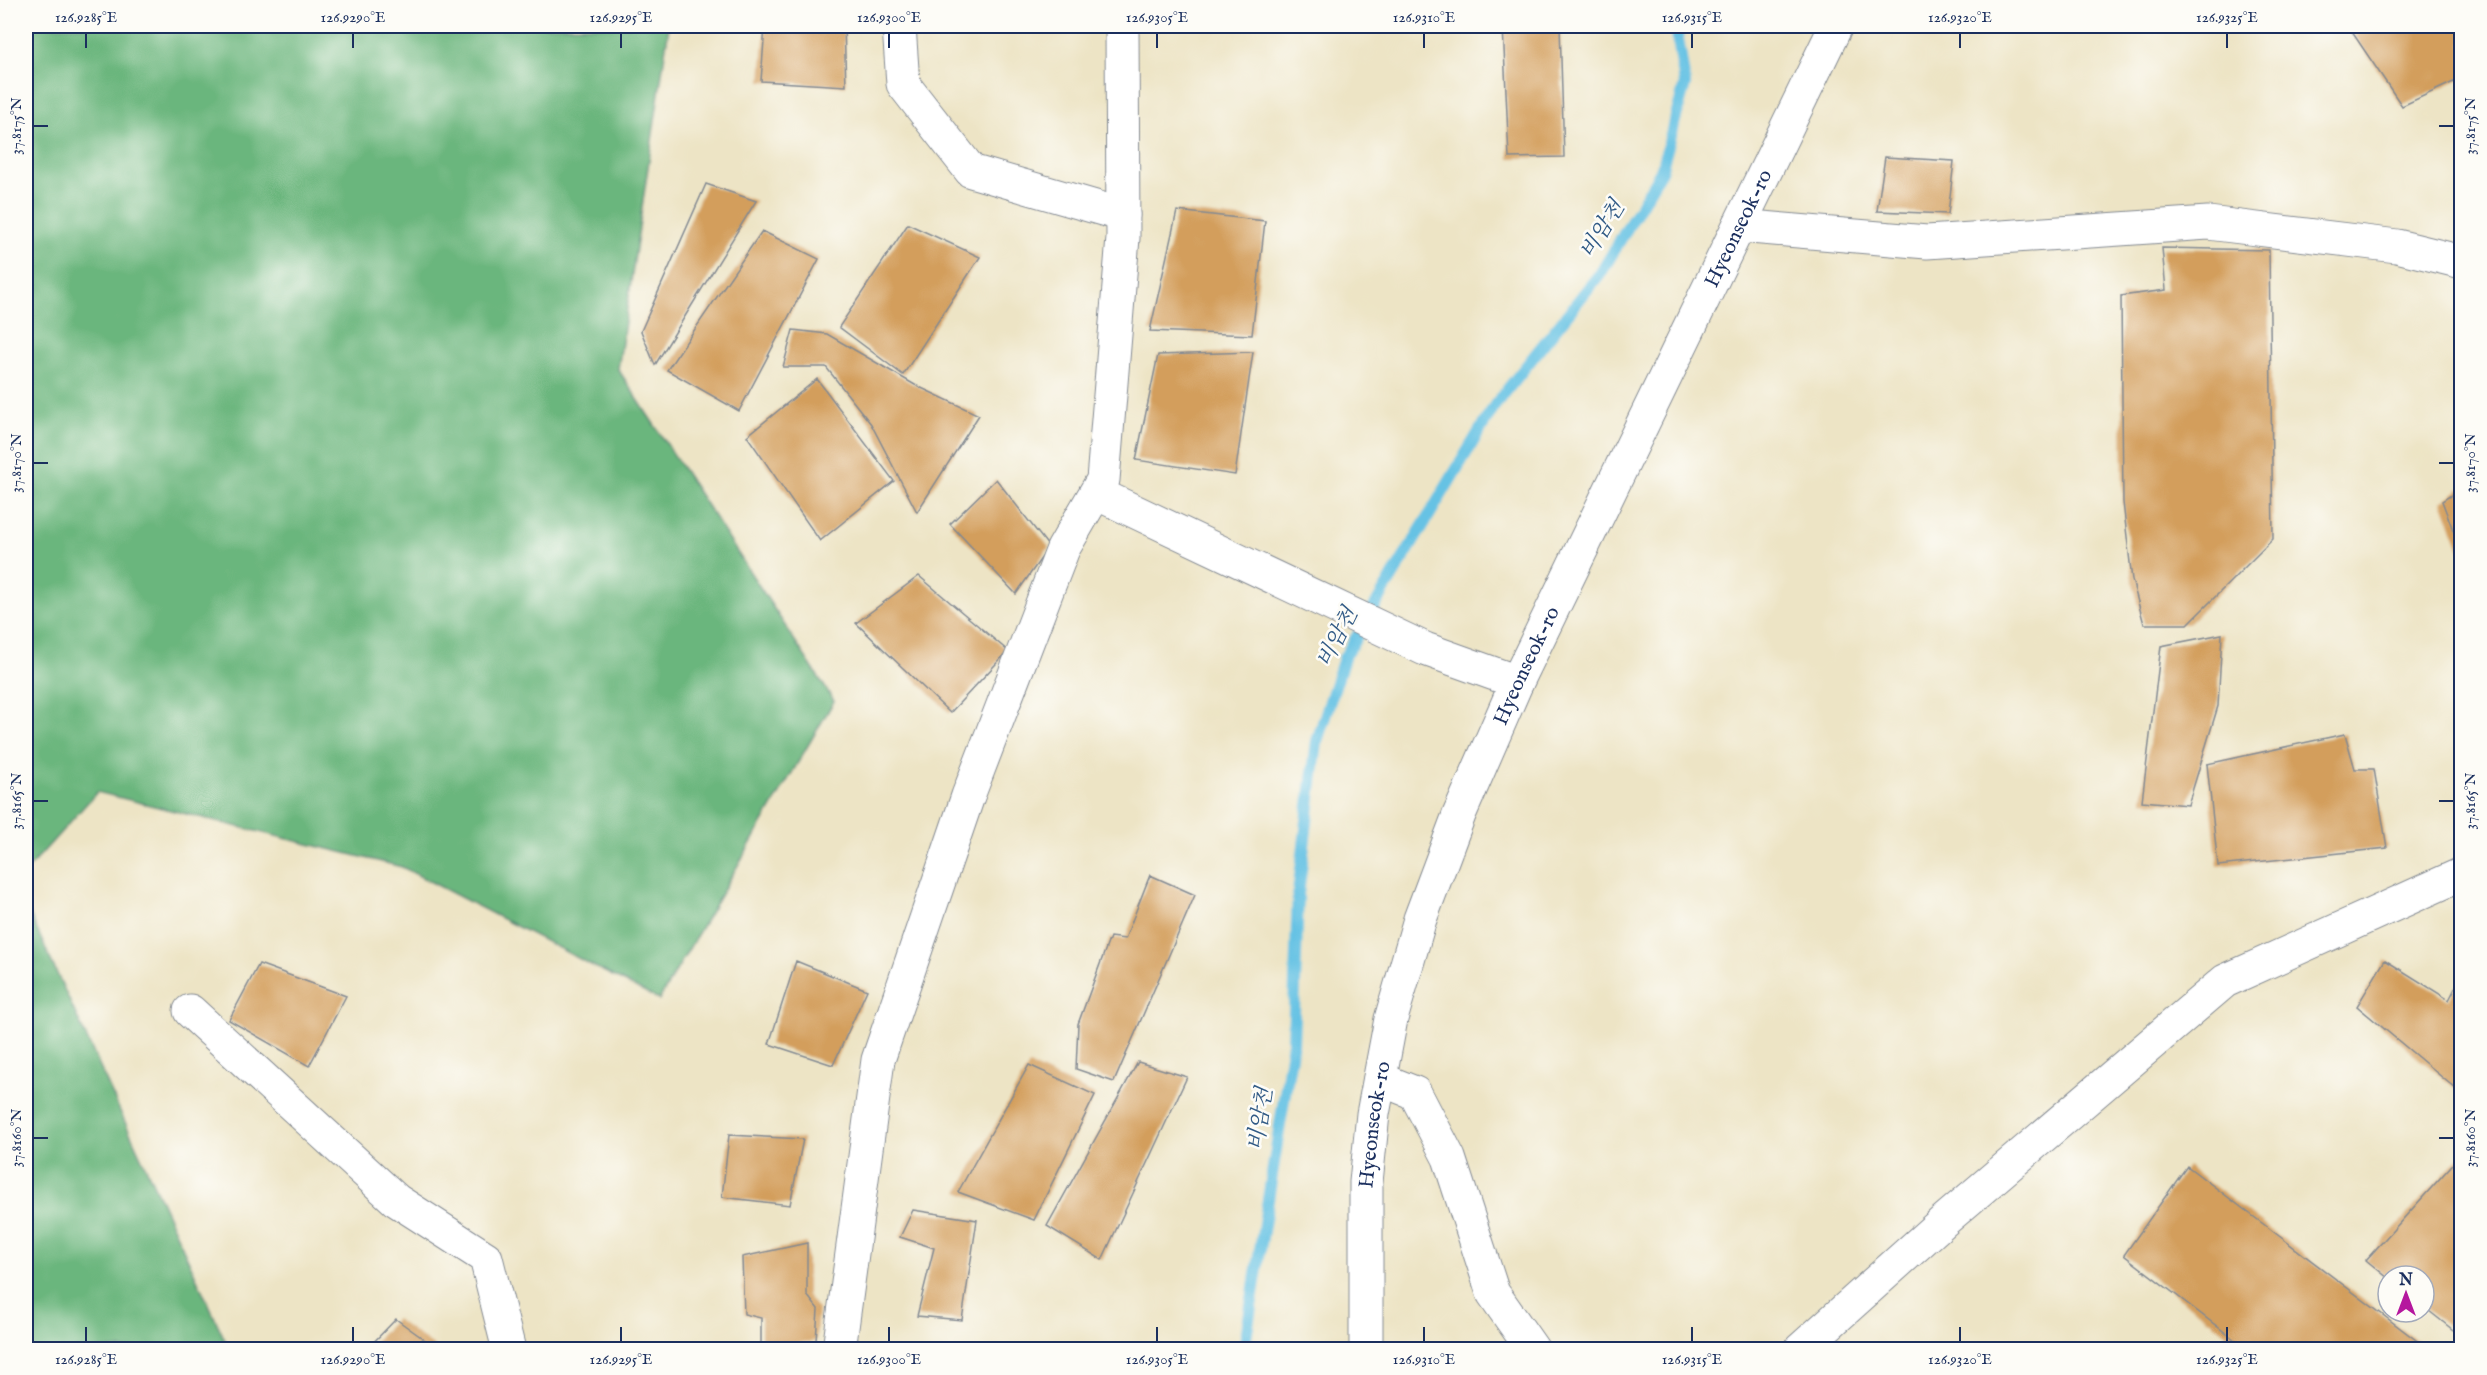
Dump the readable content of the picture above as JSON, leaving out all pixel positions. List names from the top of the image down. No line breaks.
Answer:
{"streets":{"street":["Hyeonseok-ro"]},"water":["비암천"],"north":"top","coordinates":["126.9285°E","126.9290°E","126.9295°E","126.9300°E","126.9305°E","126.9310°E","126.9315°E","126.9320°E","126.9325°E","37.8175°N","37.8170°N","37.8165°N","37.8160°N"]}
